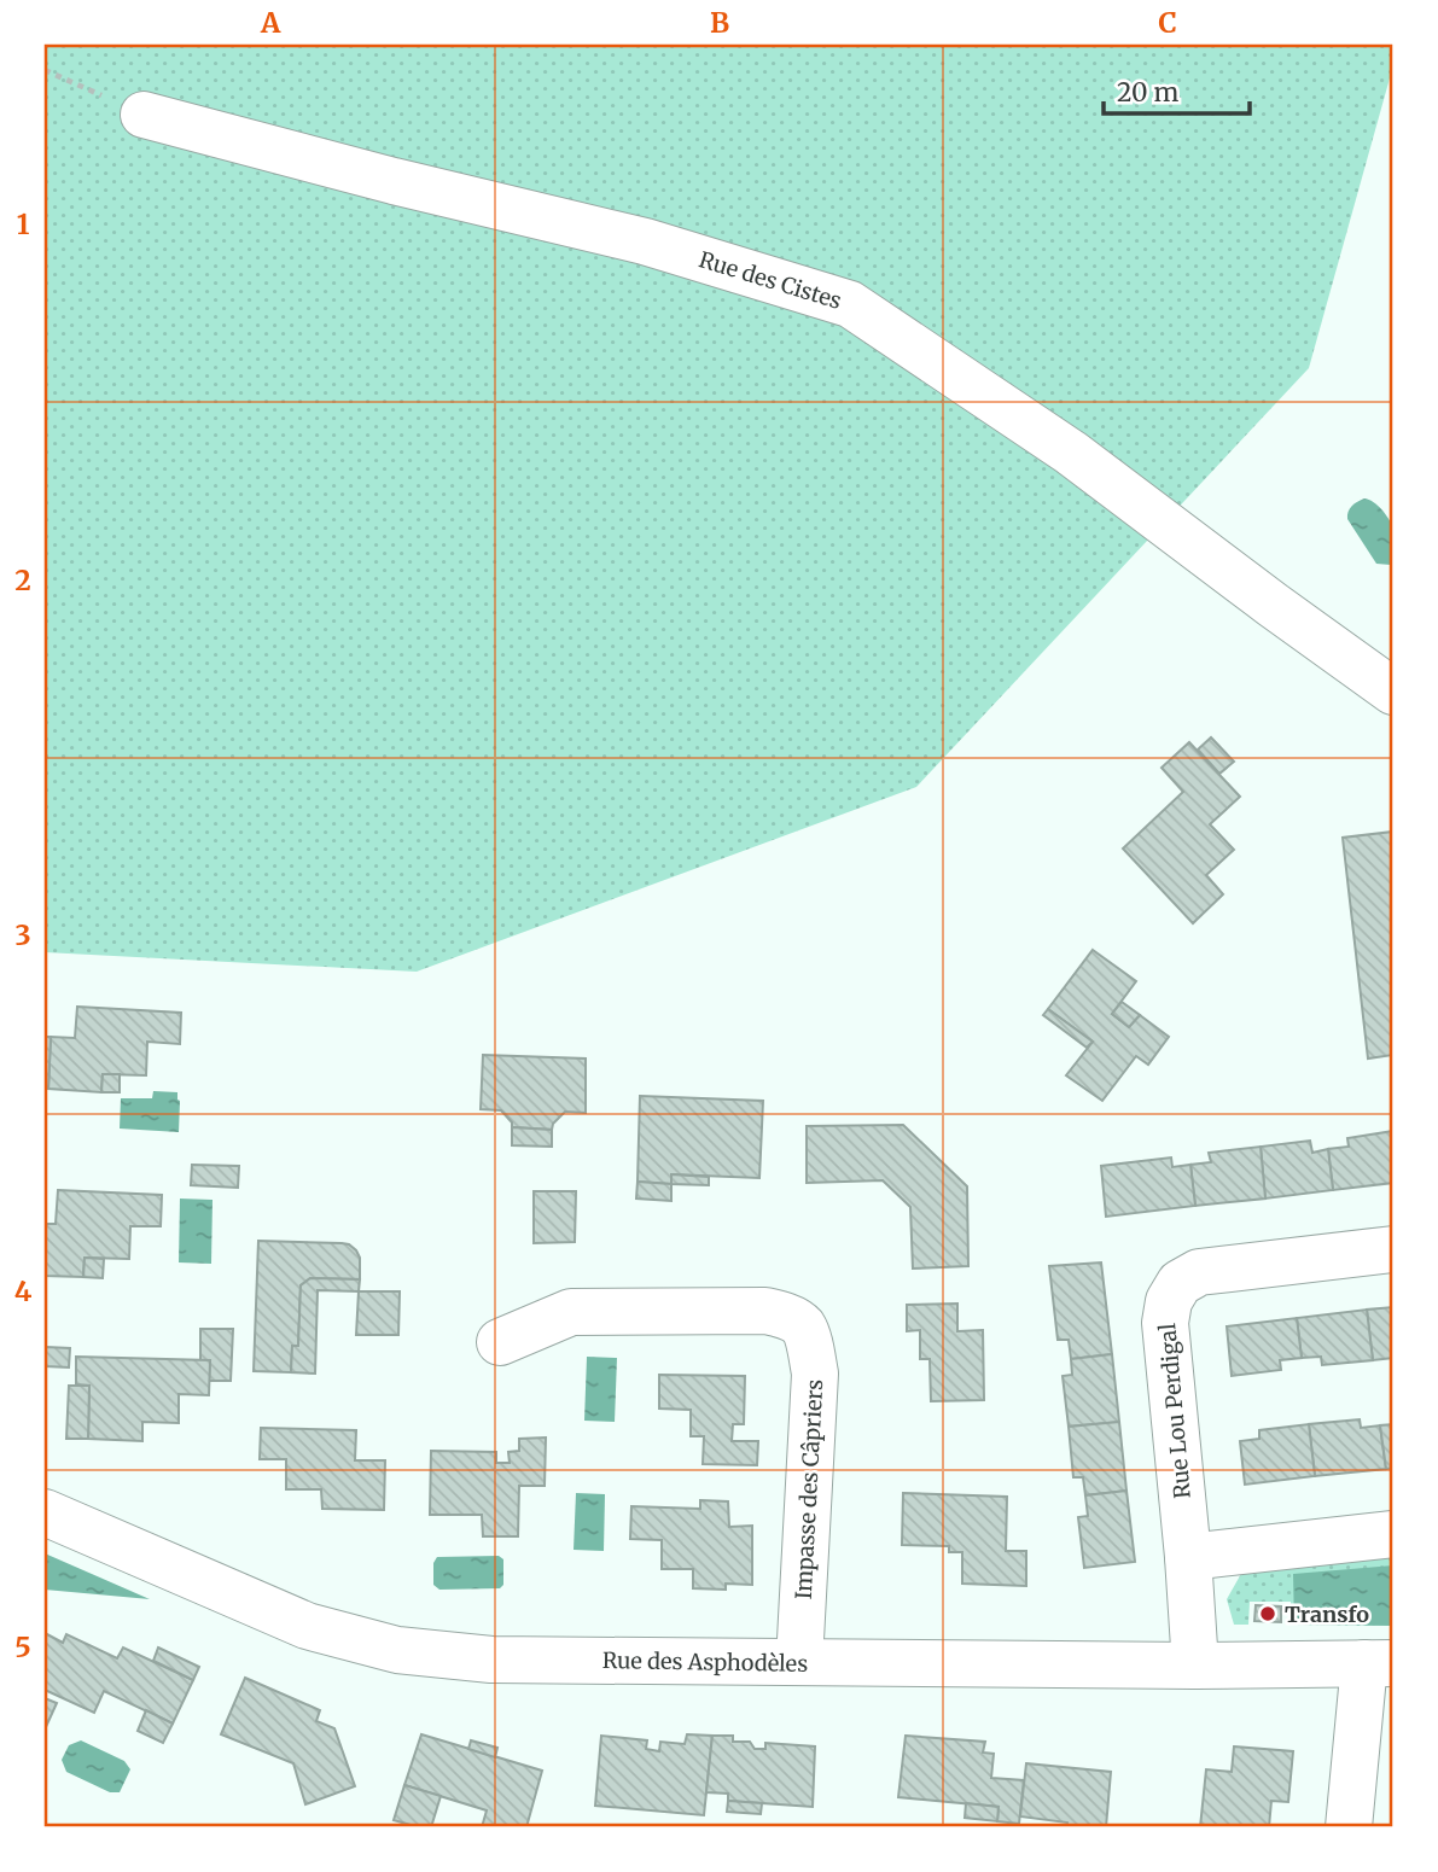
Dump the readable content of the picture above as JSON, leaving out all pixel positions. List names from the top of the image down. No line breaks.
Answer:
{"streets":{"street":["Rue des Cistes","Rue Lou Perdigal","Impasse des Câpriers","Rue des Asphodèles"]},"crossings":[["Rue Lou Perdigal","Rue des Asphodèles"],["Impasse des Câpriers","Rue des Asphodèles"]],"places":["Transfo"],"scale_bar":"20 m","grid":{"columns":["A","B","C"],"rows":["1","2","3","4","5"]}}
